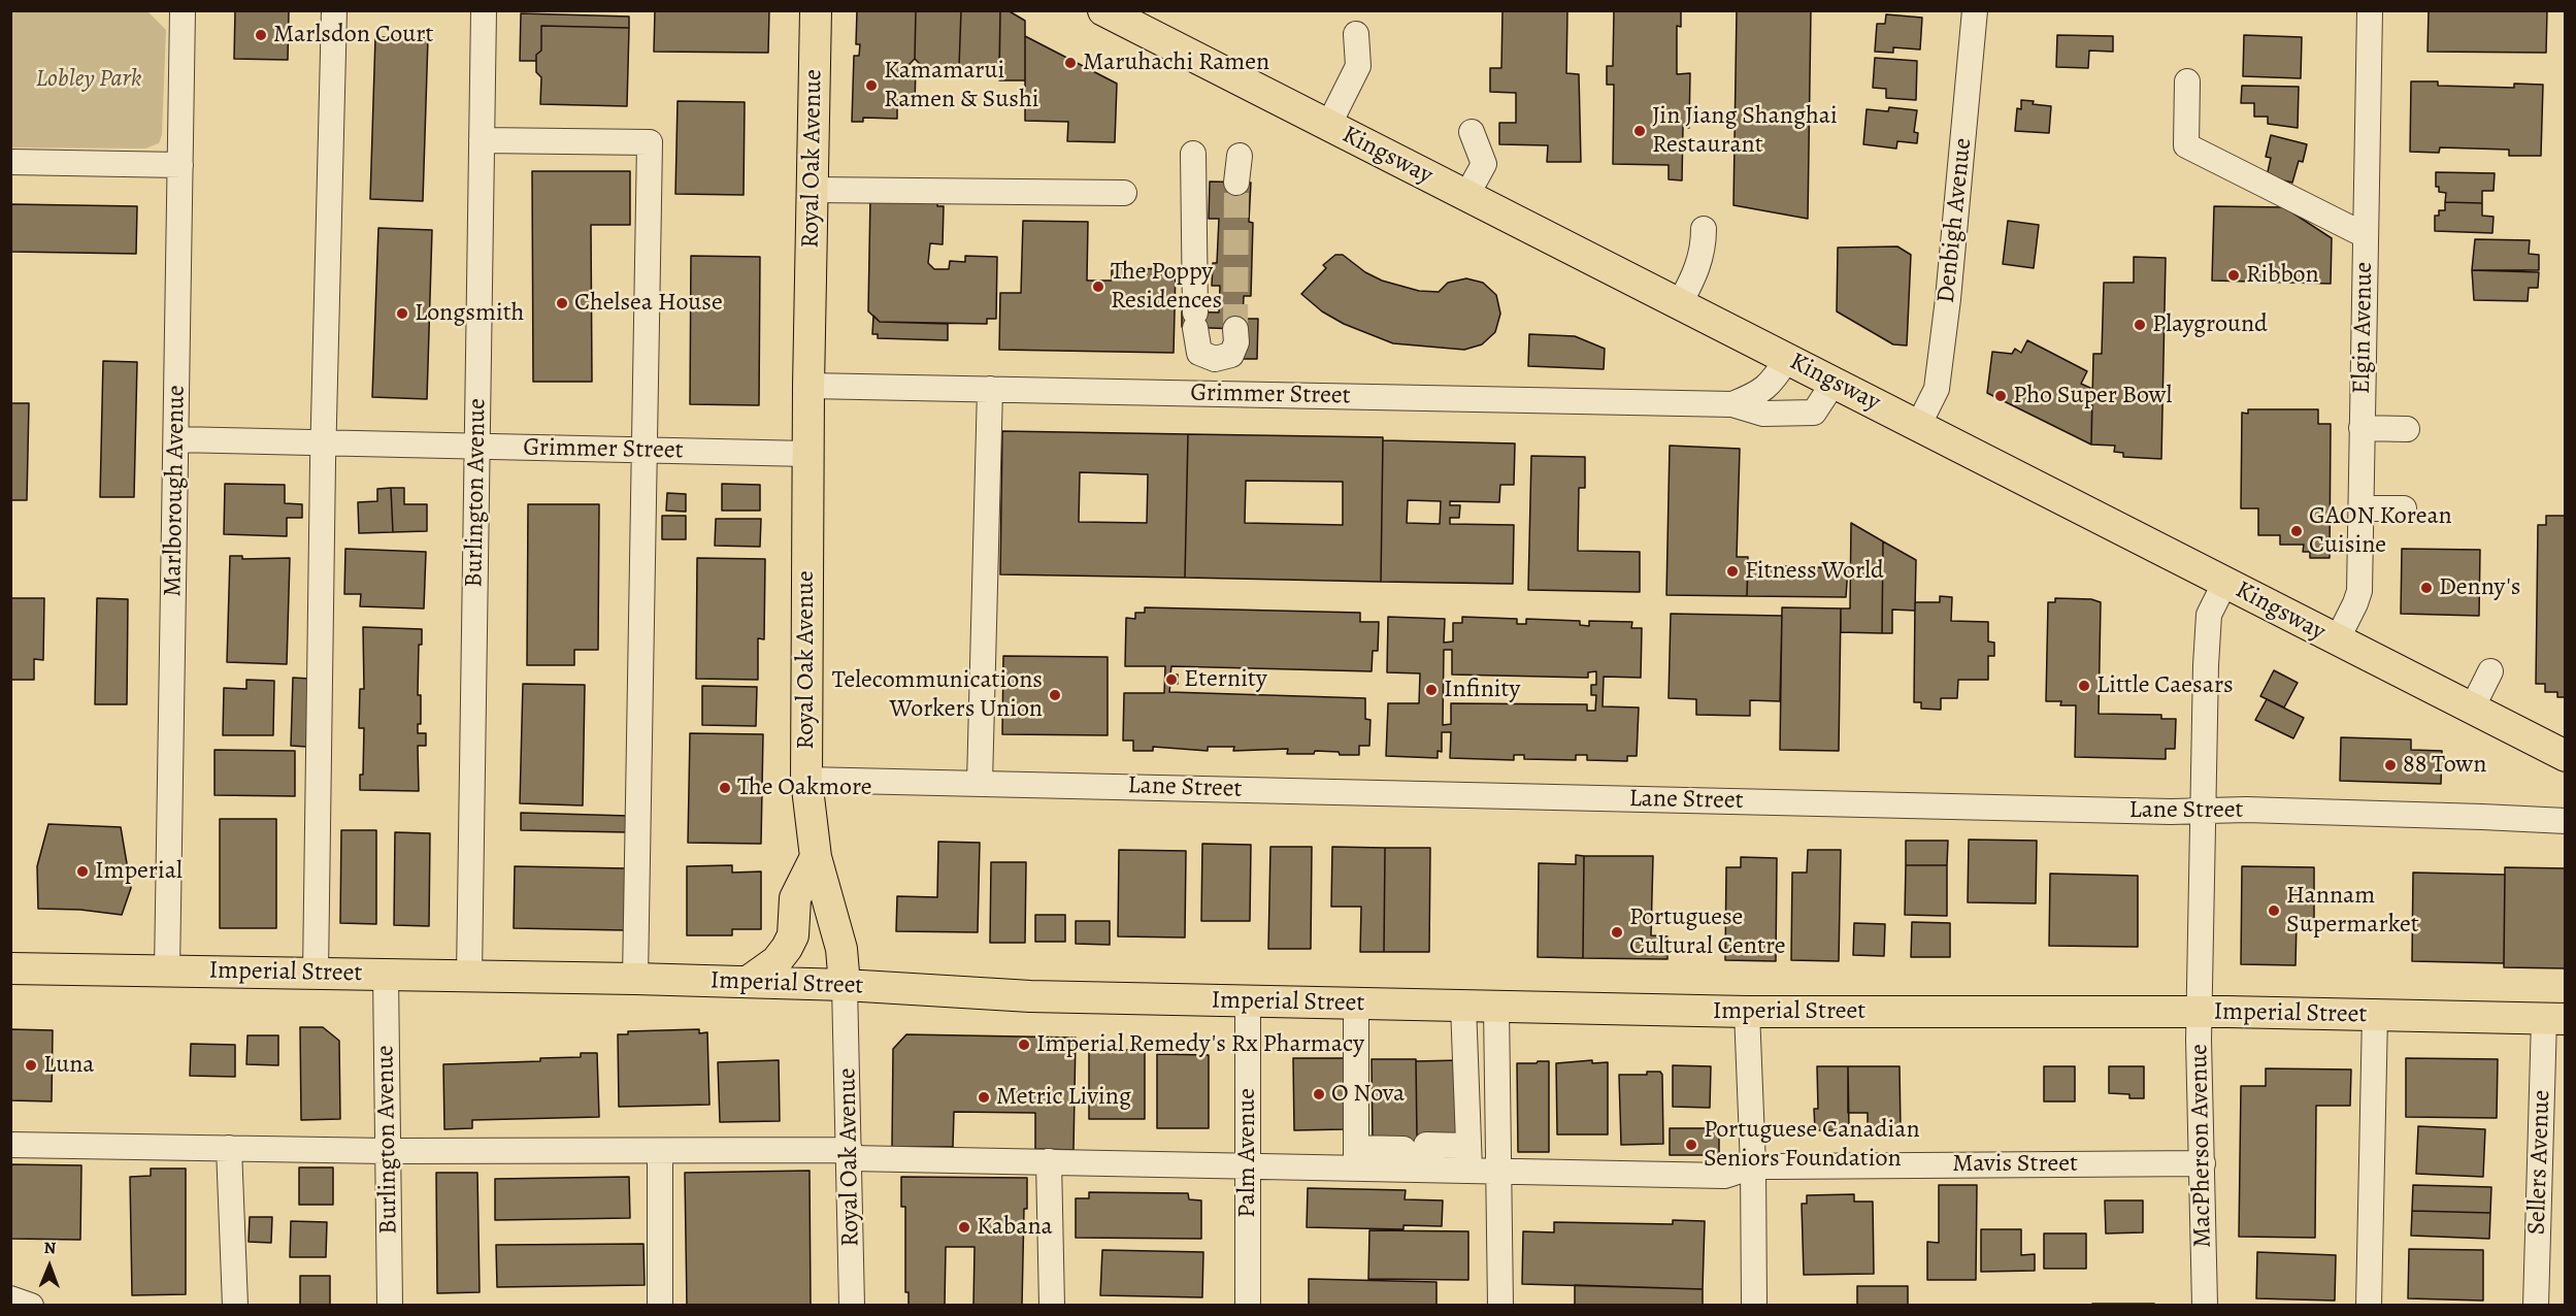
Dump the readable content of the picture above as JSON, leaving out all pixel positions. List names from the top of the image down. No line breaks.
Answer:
{"streets":{"main road":["Kingsway","Royal Oak Avenue","Imperial Street"],"street":["Denbigh Avenue","Elgin Avenue","Grimmer Street","Marlborough Avenue","Burlington Avenue","Lane Street","MacPherson Avenue","Palm Avenue","Sellers Avenue","Mavis Street"]},"crossings":[["Kingsway","Denbigh Avenue"],["Kingsway","Elgin Avenue"],["Kingsway","Grimmer Street"],["Kingsway","MacPherson Avenue"],["Royal Oak Avenue","Grimmer Street"],["Royal Oak Avenue","Lane Street"],["Royal Oak Avenue","Imperial Street"],["Royal Oak Avenue","Mavis Street"],["Grimmer Street","Marlborough Avenue"],["Grimmer Street","Burlington Avenue"],["Marlborough Avenue","Imperial Street"],["Burlington Avenue","Imperial Street"],["Burlington Avenue","Mavis Street"],["Lane Street","MacPherson Avenue"],["Imperial Street","MacPherson Avenue"],["Imperial Street","Palm Avenue"],["Imperial Street","Sellers Avenue"],["MacPherson Avenue","Mavis Street"],["Palm Avenue","Mavis Street"]],"parks":["Lobley Park"],"places":["Marlsdon Court","Maruhachi Ramen","Kamamarui Ramen & Sushi","Jin Jiang Shanghai Restaurant","Ribbon","The Poppy Residences","Chelsea House","Longsmith","Playground","Pho Super Bowl","GAON Korean Cuisine","Fitness World","Denny's","Eternity","Little Caesars","Infinity","Telecommunications Workers Union","88 Town","The Oakmore","Imperial","Hannam Supermarket","Portuguese Cultural Centre","Imperial Remedy's Rx Pharmacy","Luna","O Nova","Metric Living","Portuguese Canadian Seniors Foundation","Kabana"],"north":"top"}
